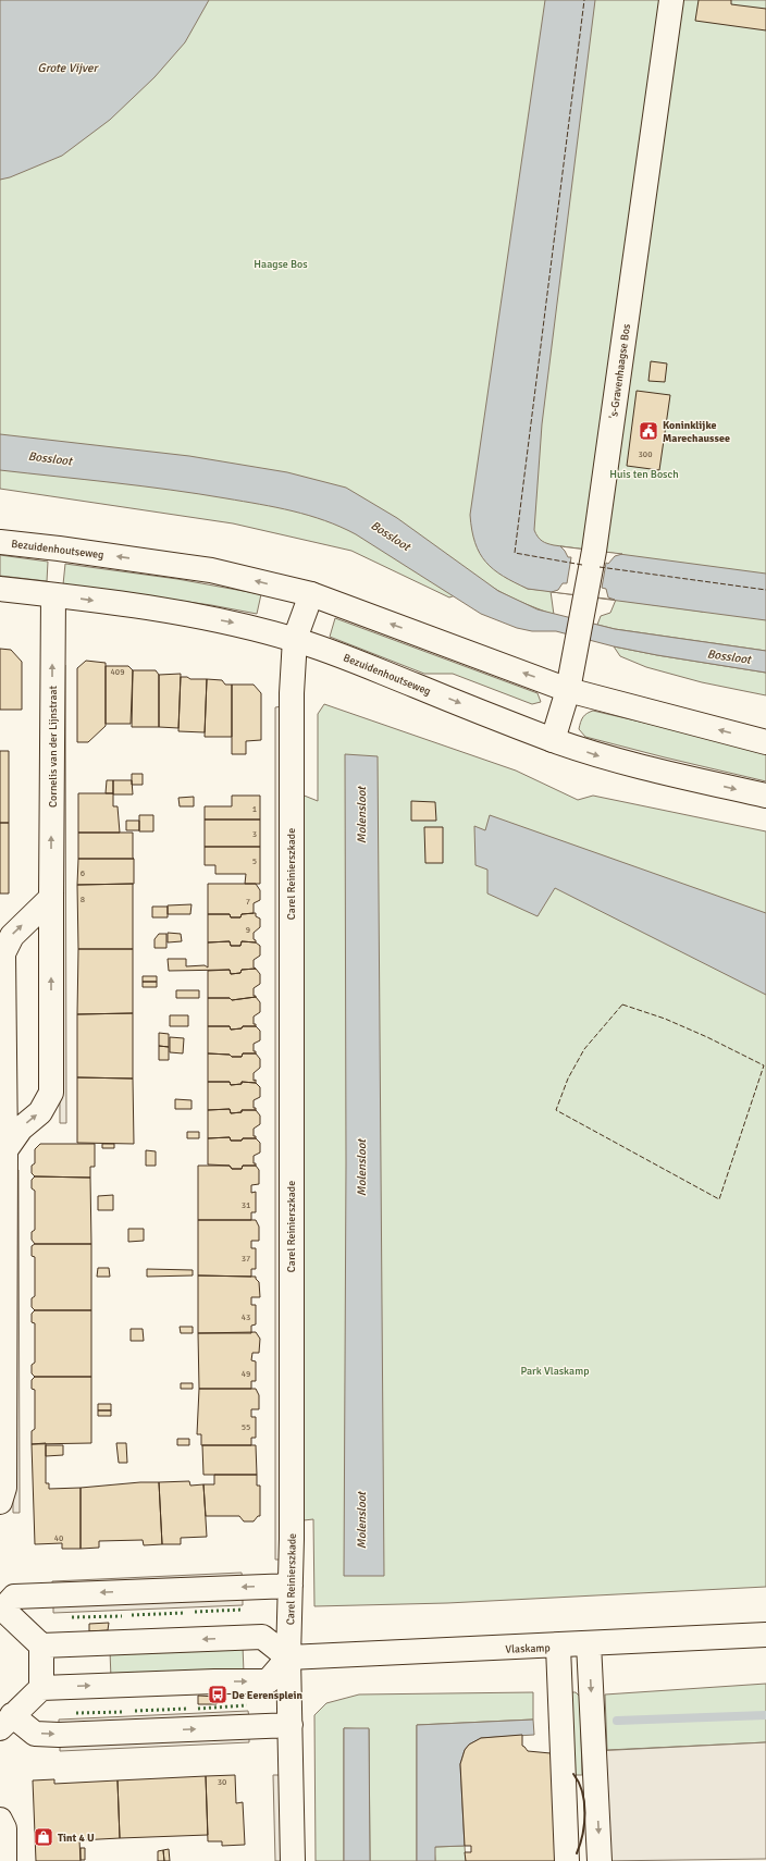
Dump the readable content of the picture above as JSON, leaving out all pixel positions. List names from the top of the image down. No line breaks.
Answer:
{"streets":{"street":["'s-Gravenhaagse Bos","Bezuidenhoutseweg","Cornelis van der Lijnstraat","Carel Reinierszkade","Vlaskamp"]},"crossings":[["'s-Gravenhaagse Bos","Bezuidenhoutseweg"],["Bezuidenhoutseweg","Cornelis van der Lijnstraat"],["Bezuidenhoutseweg","Carel Reinierszkade"],["Carel Reinierszkade","Vlaskamp"]],"water":["Grote Vijver","Bossloot","Molensloot"],"parks":["Haagse Bos","Huis ten Bosch","Park Vlaskamp"],"places":{"public building":["Koninklijke Marechaussee"],"bus stop":["De Eerensplein"],"shop":["Tint 4 U"]},"house_numbers":["300","409","1","3","5","6","8","7","9","31","37","43","49","55","40","30"]}
